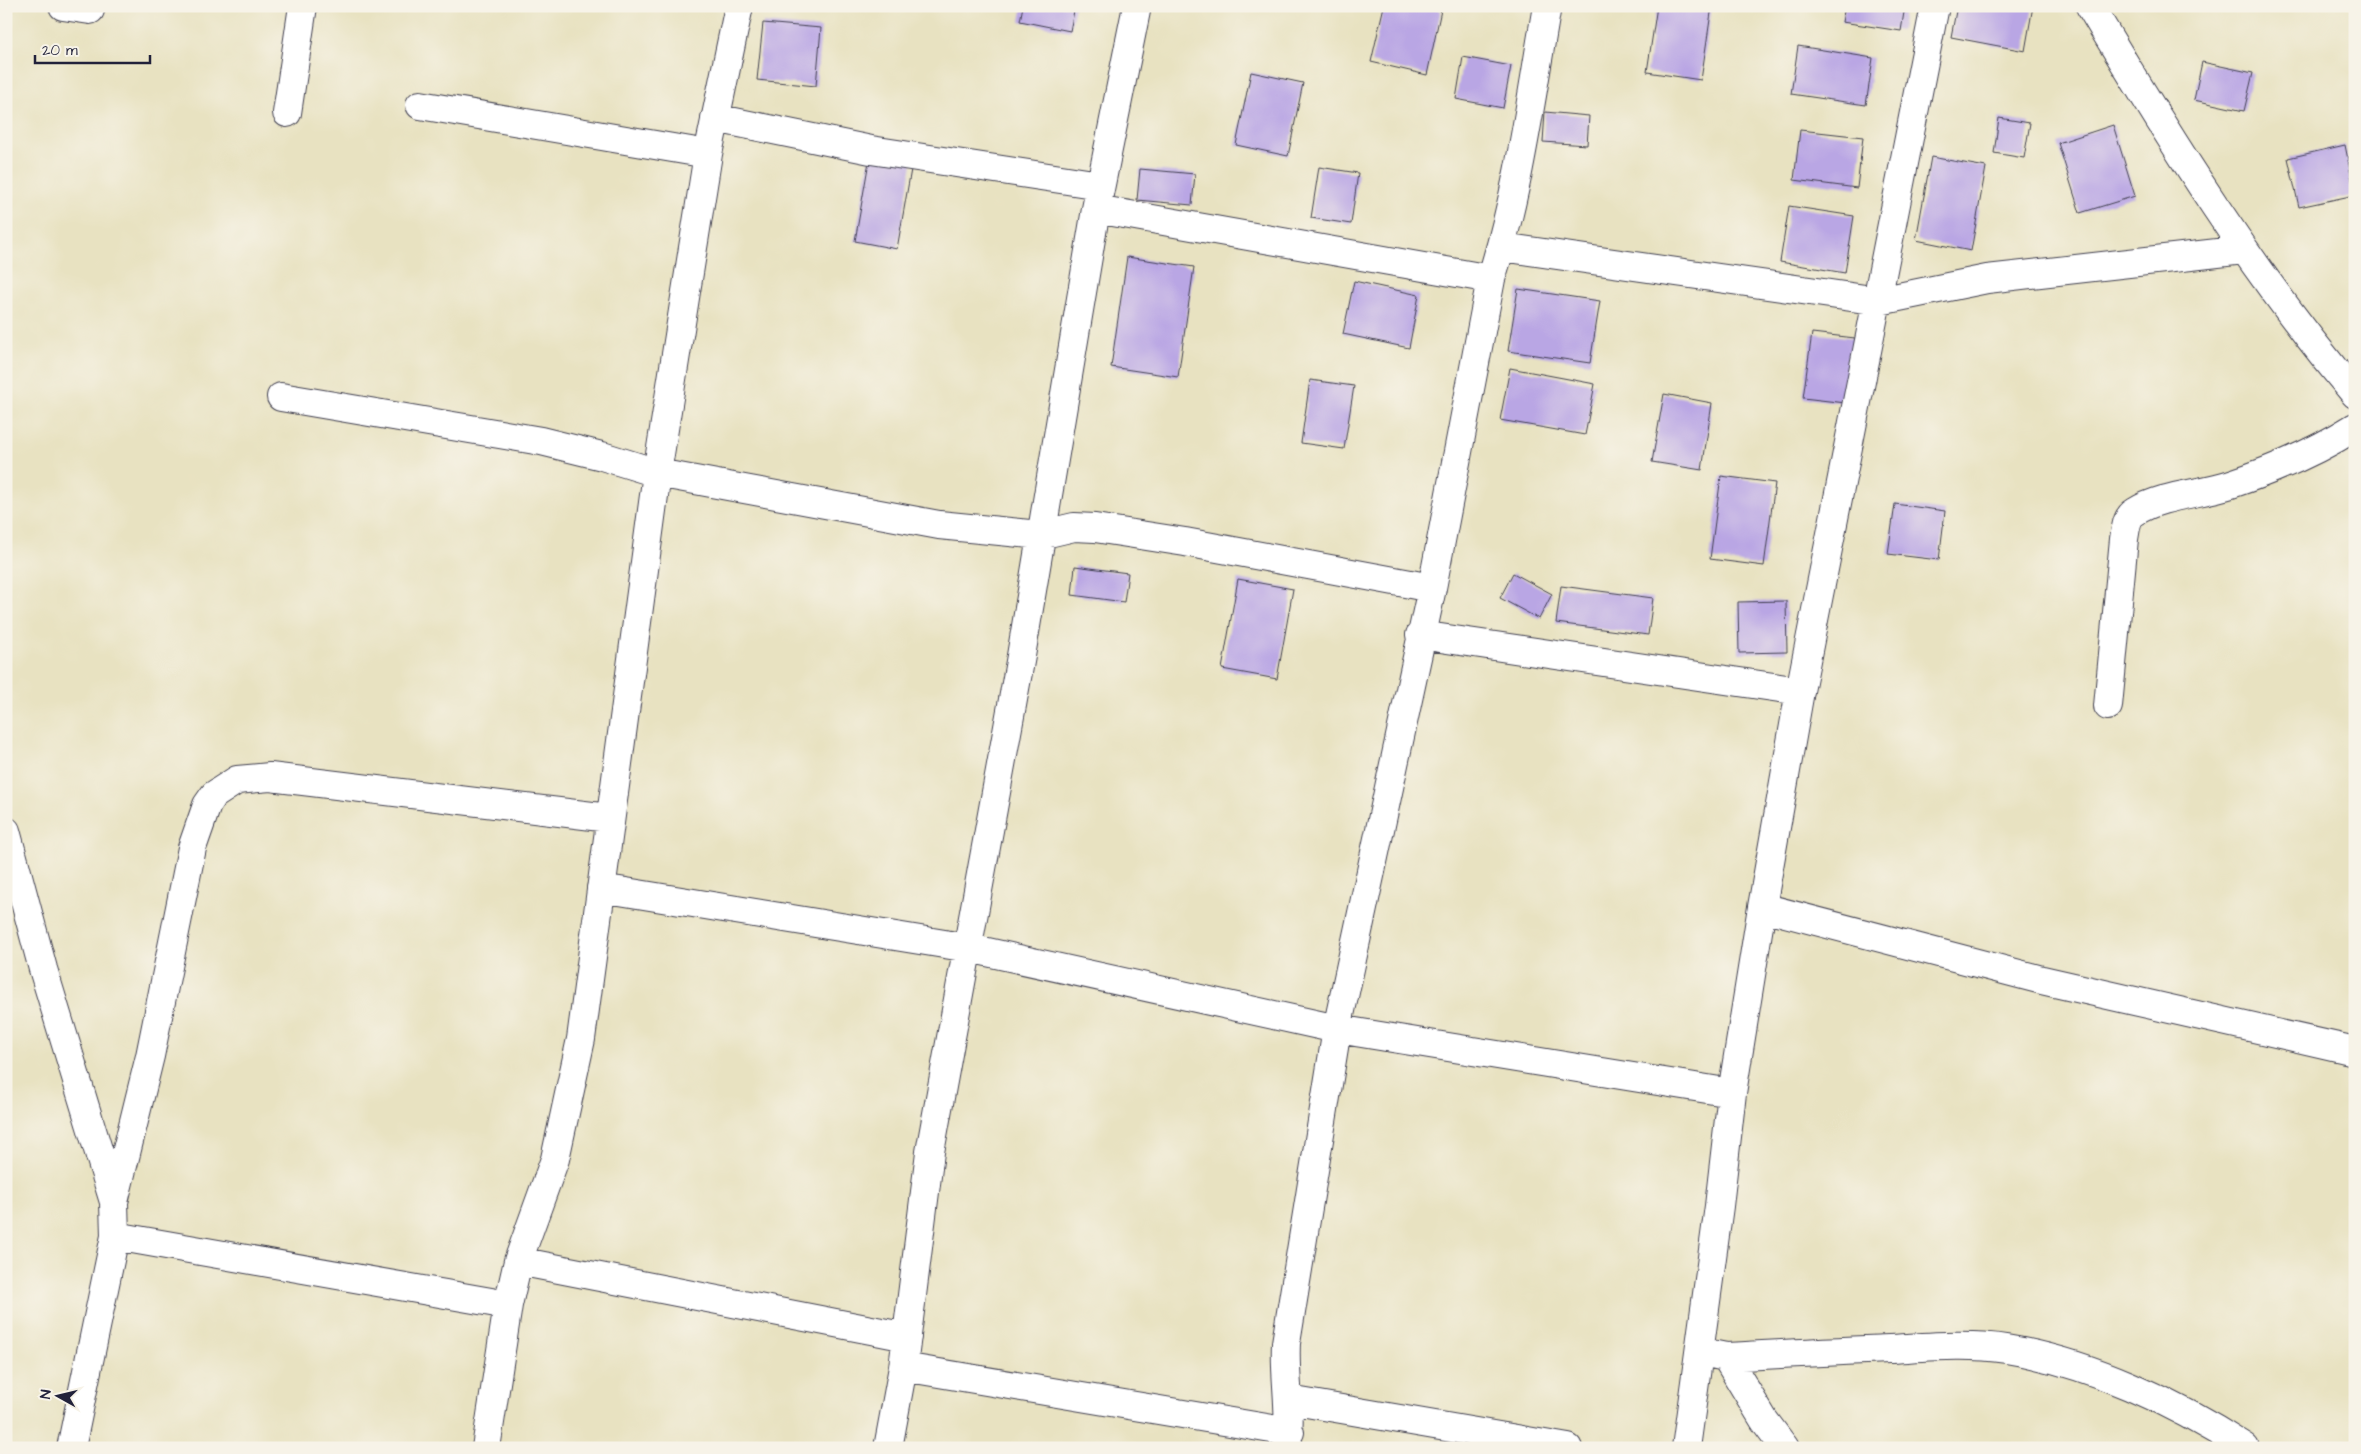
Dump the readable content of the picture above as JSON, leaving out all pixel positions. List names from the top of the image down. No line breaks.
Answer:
{"scale_bar":"20 m","north":"left"}
